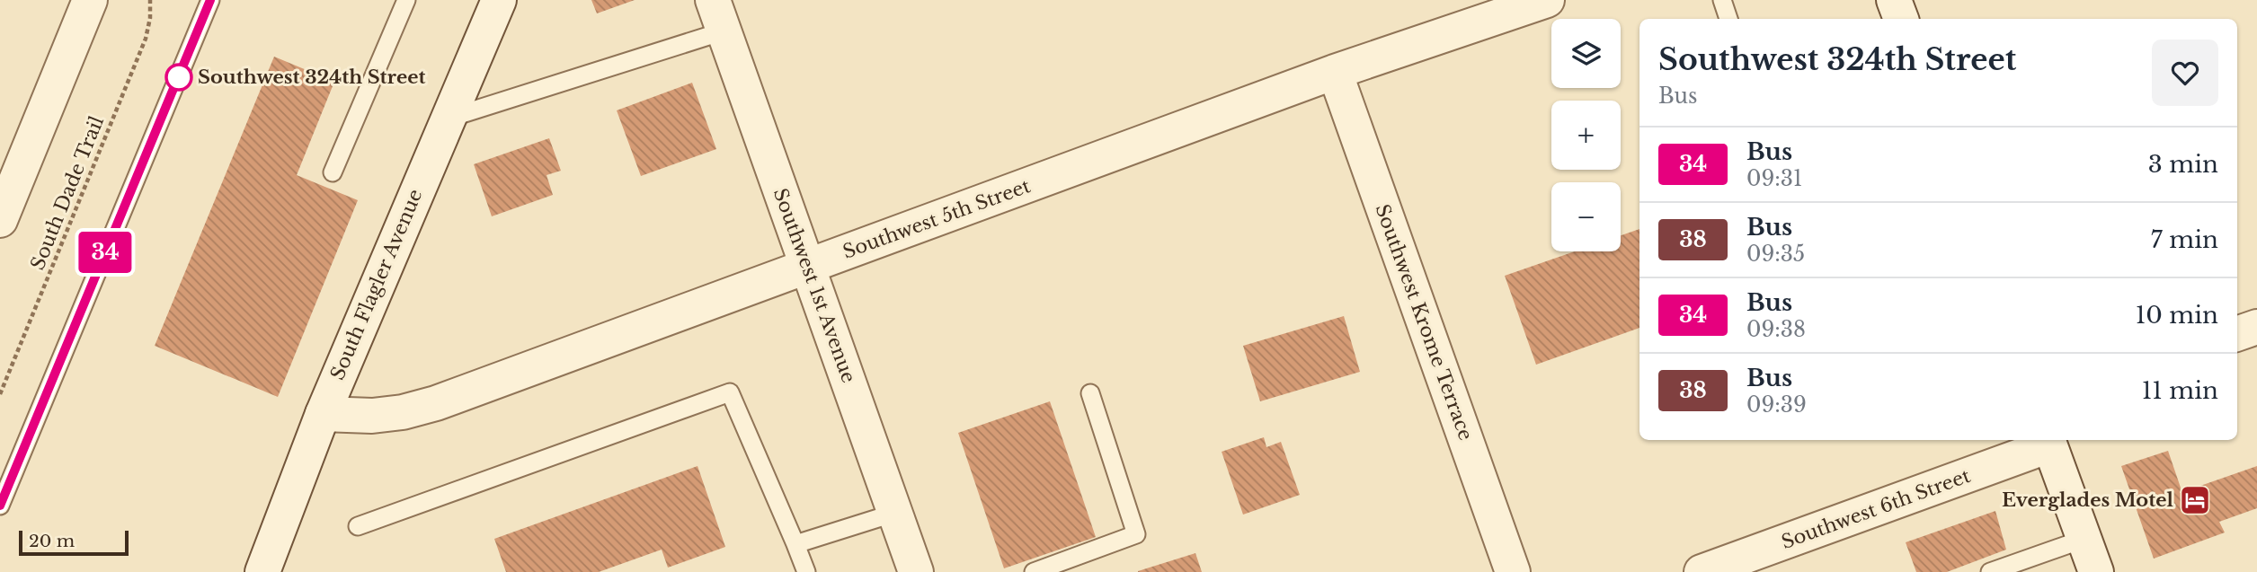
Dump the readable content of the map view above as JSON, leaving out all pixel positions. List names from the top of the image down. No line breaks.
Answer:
{"streets":{"street":["Southwest 5th Street","South Flagler Avenue","Southwest 1st Avenue","Southwest Krome Terrace","Southwest 6th Street"],"path":["South Dade Trail"]},"crossings":[["Southwest 5th Street","South Flagler Avenue"],["Southwest 5th Street","Southwest 1st Avenue"],["Southwest 5th Street","Southwest Krome Terrace"]],"places":{"other":["Southwest 324th Street"],"hotel":["Everglades Motel"]},"lines":["bus line 34"],"scale_bar":"20 m","page":{"on_map":"34","map_buttons":["+","−"],"heading":["Southwest 324th Street","Bus"],"list":[{"mark":"34","name":"Bus","note":"09:31","value":"3 min"},{"mark":"38","name":"Bus","note":"09:35","value":"7 min"},{"mark":"34","name":"Bus","note":"09:38","value":"10 min"},{"mark":"38","name":"Bus","note":"09:39","value":"11 min"}],"scale":"20 m"}}
